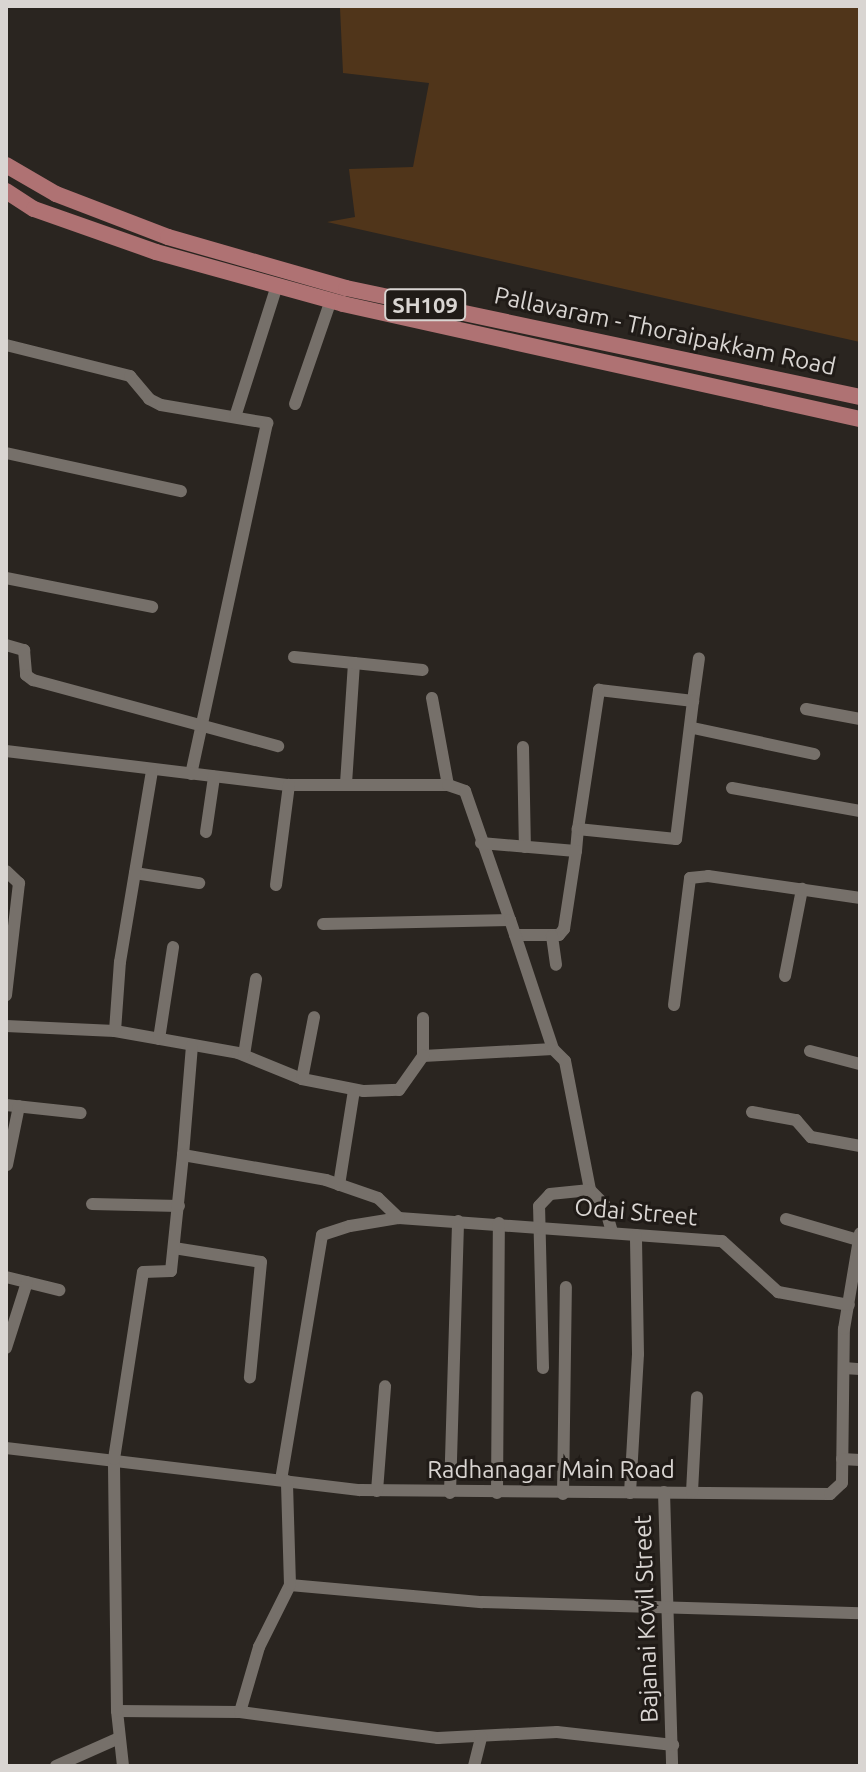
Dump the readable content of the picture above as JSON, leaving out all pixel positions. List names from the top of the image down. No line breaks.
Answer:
{"streets":{"main road":["SH109","Pallavaram - Thoraipakkam Road"],"street":["Odai Street","Radhanagar Main Road","Bajanai Kovil Street"]},"crossings":[["Odai Street","Radhanagar Main Road"],["Radhanagar Main Road","Bajanai Kovil Street"]]}
